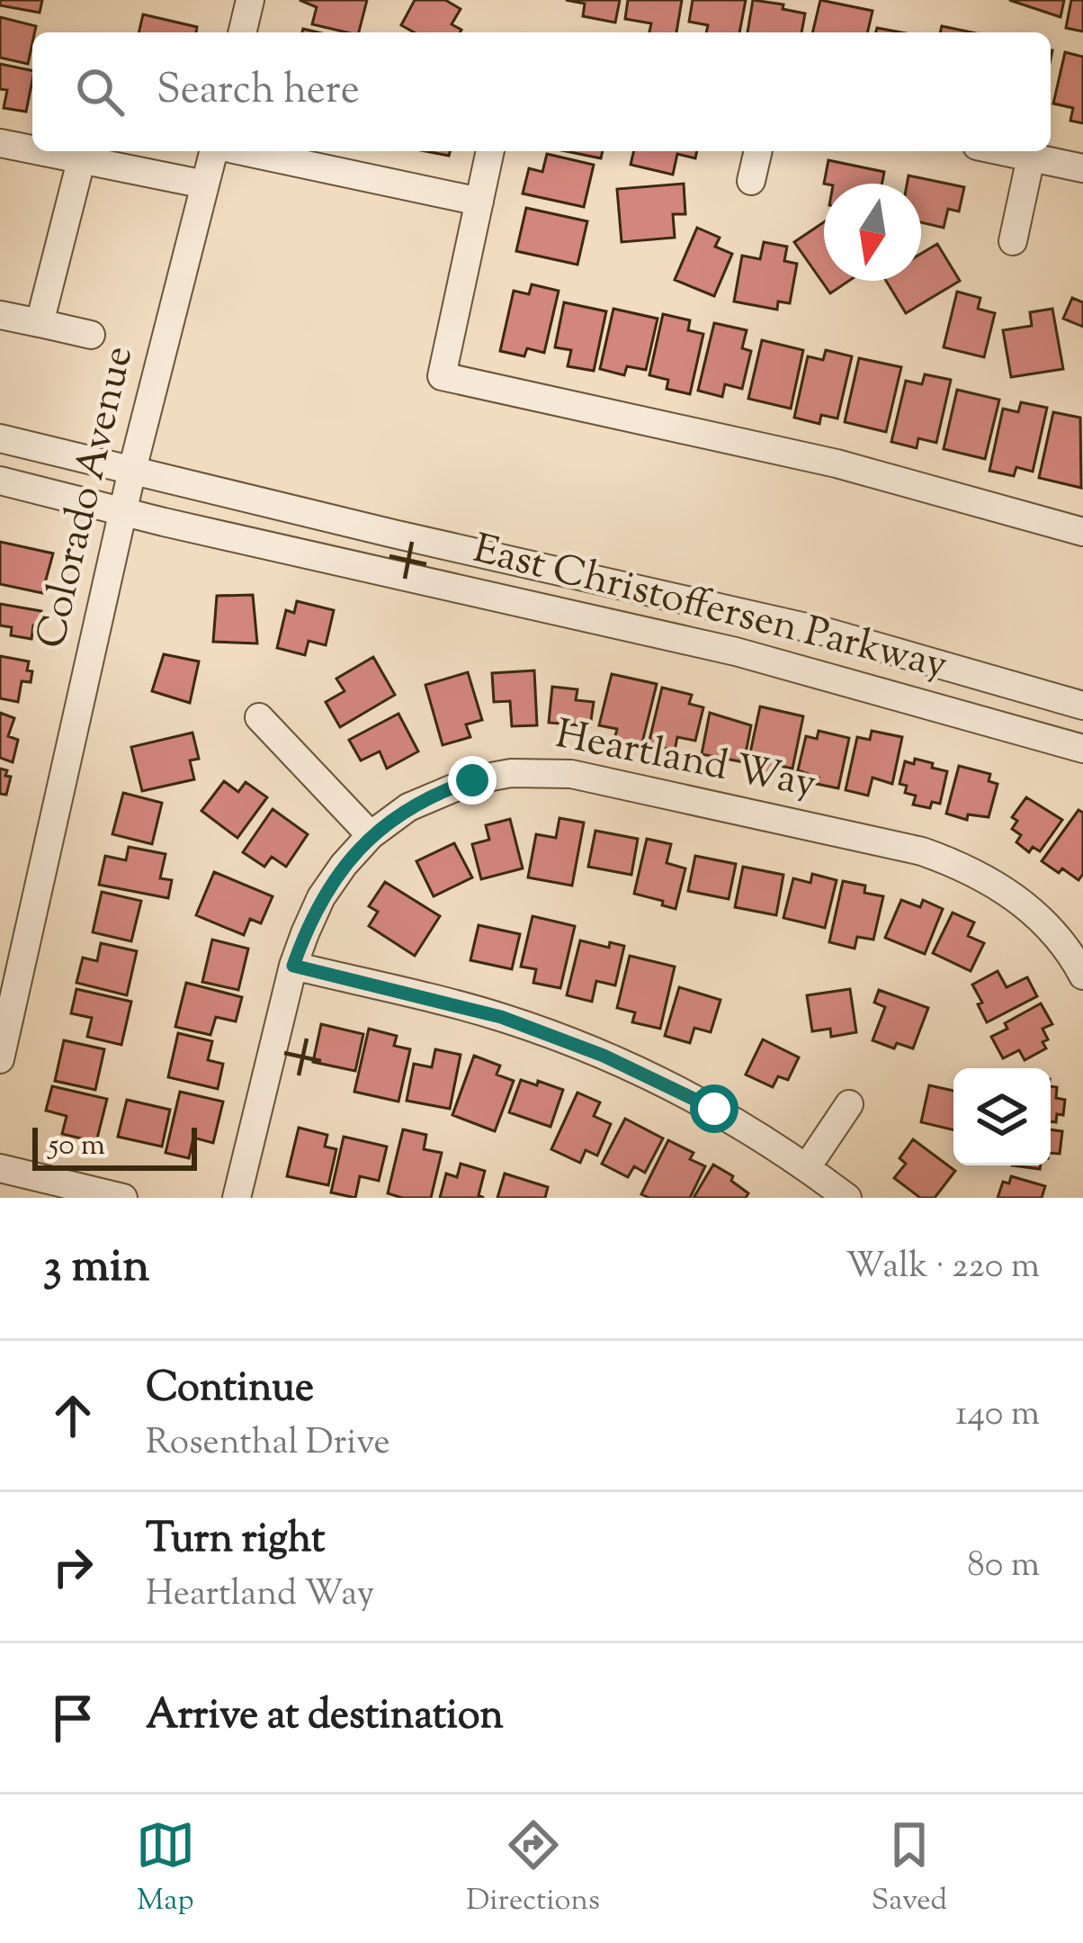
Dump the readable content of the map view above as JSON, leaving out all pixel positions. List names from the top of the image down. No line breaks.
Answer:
{"streets":{"street":["Colorado Avenue","East Christoffersen Parkway","Heartland Way"]},"crossings":[["Colorado Avenue","East Christoffersen Parkway"]],"scale_bar":"50 m","north":"bottom","page":{"search":"Search here","scale":"50 m","heading":["3 min","Walk · 220 m"],"list":[["Continue","Rosenthal Drive","140 m"],["Turn right","Heartland Way","80 m"],"Arrive at destination"],"nav":["Map","Directions","Saved"]}}
